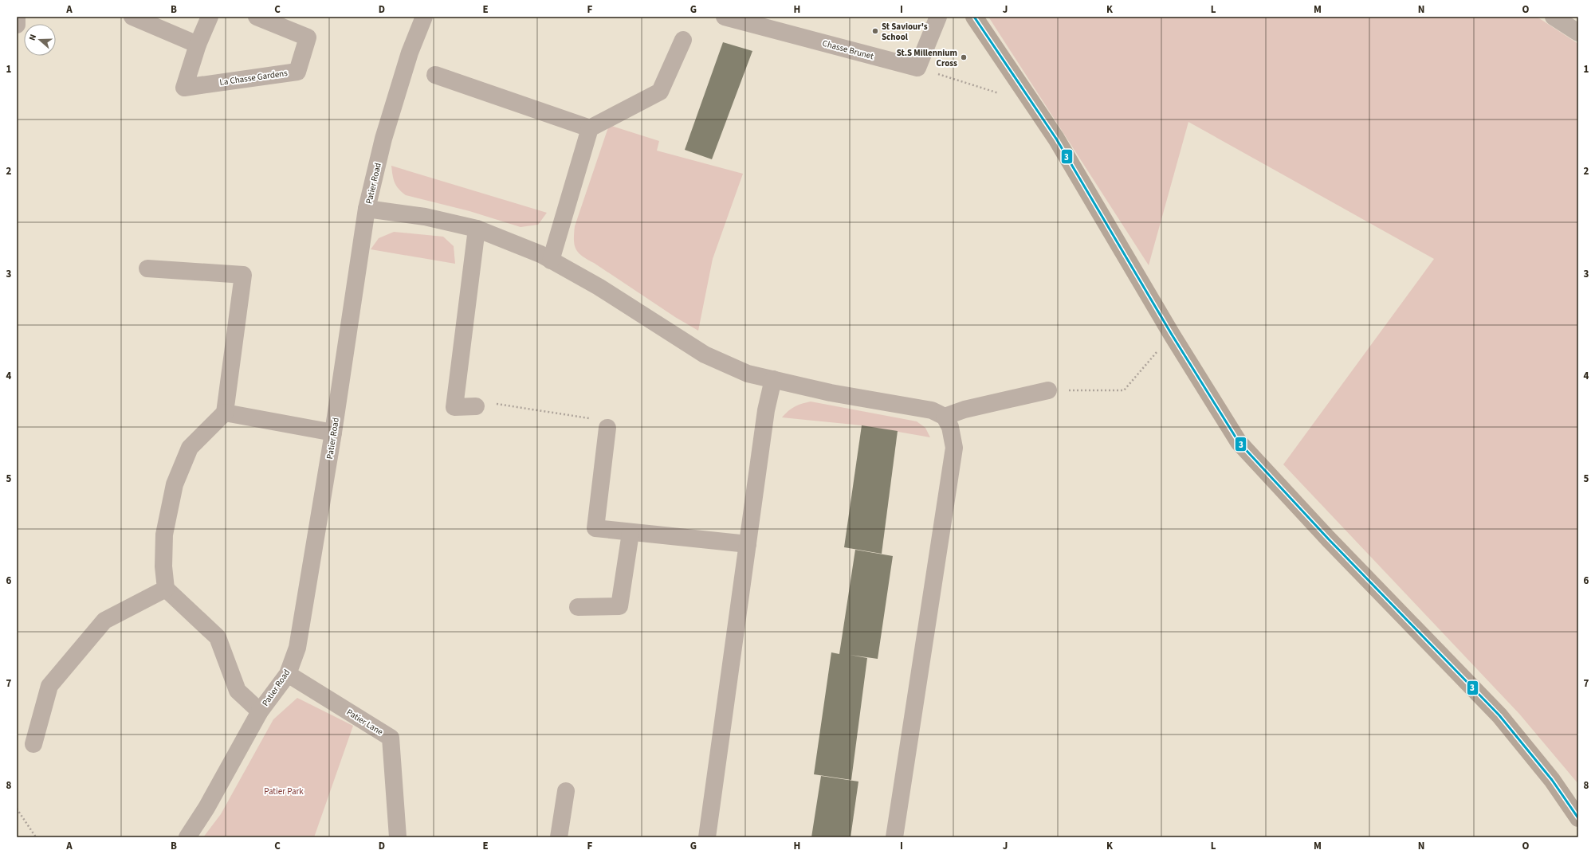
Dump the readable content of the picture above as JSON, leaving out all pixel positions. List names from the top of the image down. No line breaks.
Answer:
{"streets":{"street":["Chasse Brunet","La Chasse Gardens","Patier Road","Patier Lane"]},"crossings":[["Patier Road","Patier Lane"]],"parks":["Patier Park"],"places":["St Saviour's School","St.S Millennium Cross"],"lines":["transit line 3"],"north":"left","grid":{"columns":["A","B","C","D","E","F","G","H","I","J","K","L","M","N","O"],"rows":["1","2","3","4","5","6","7","8"]}}
